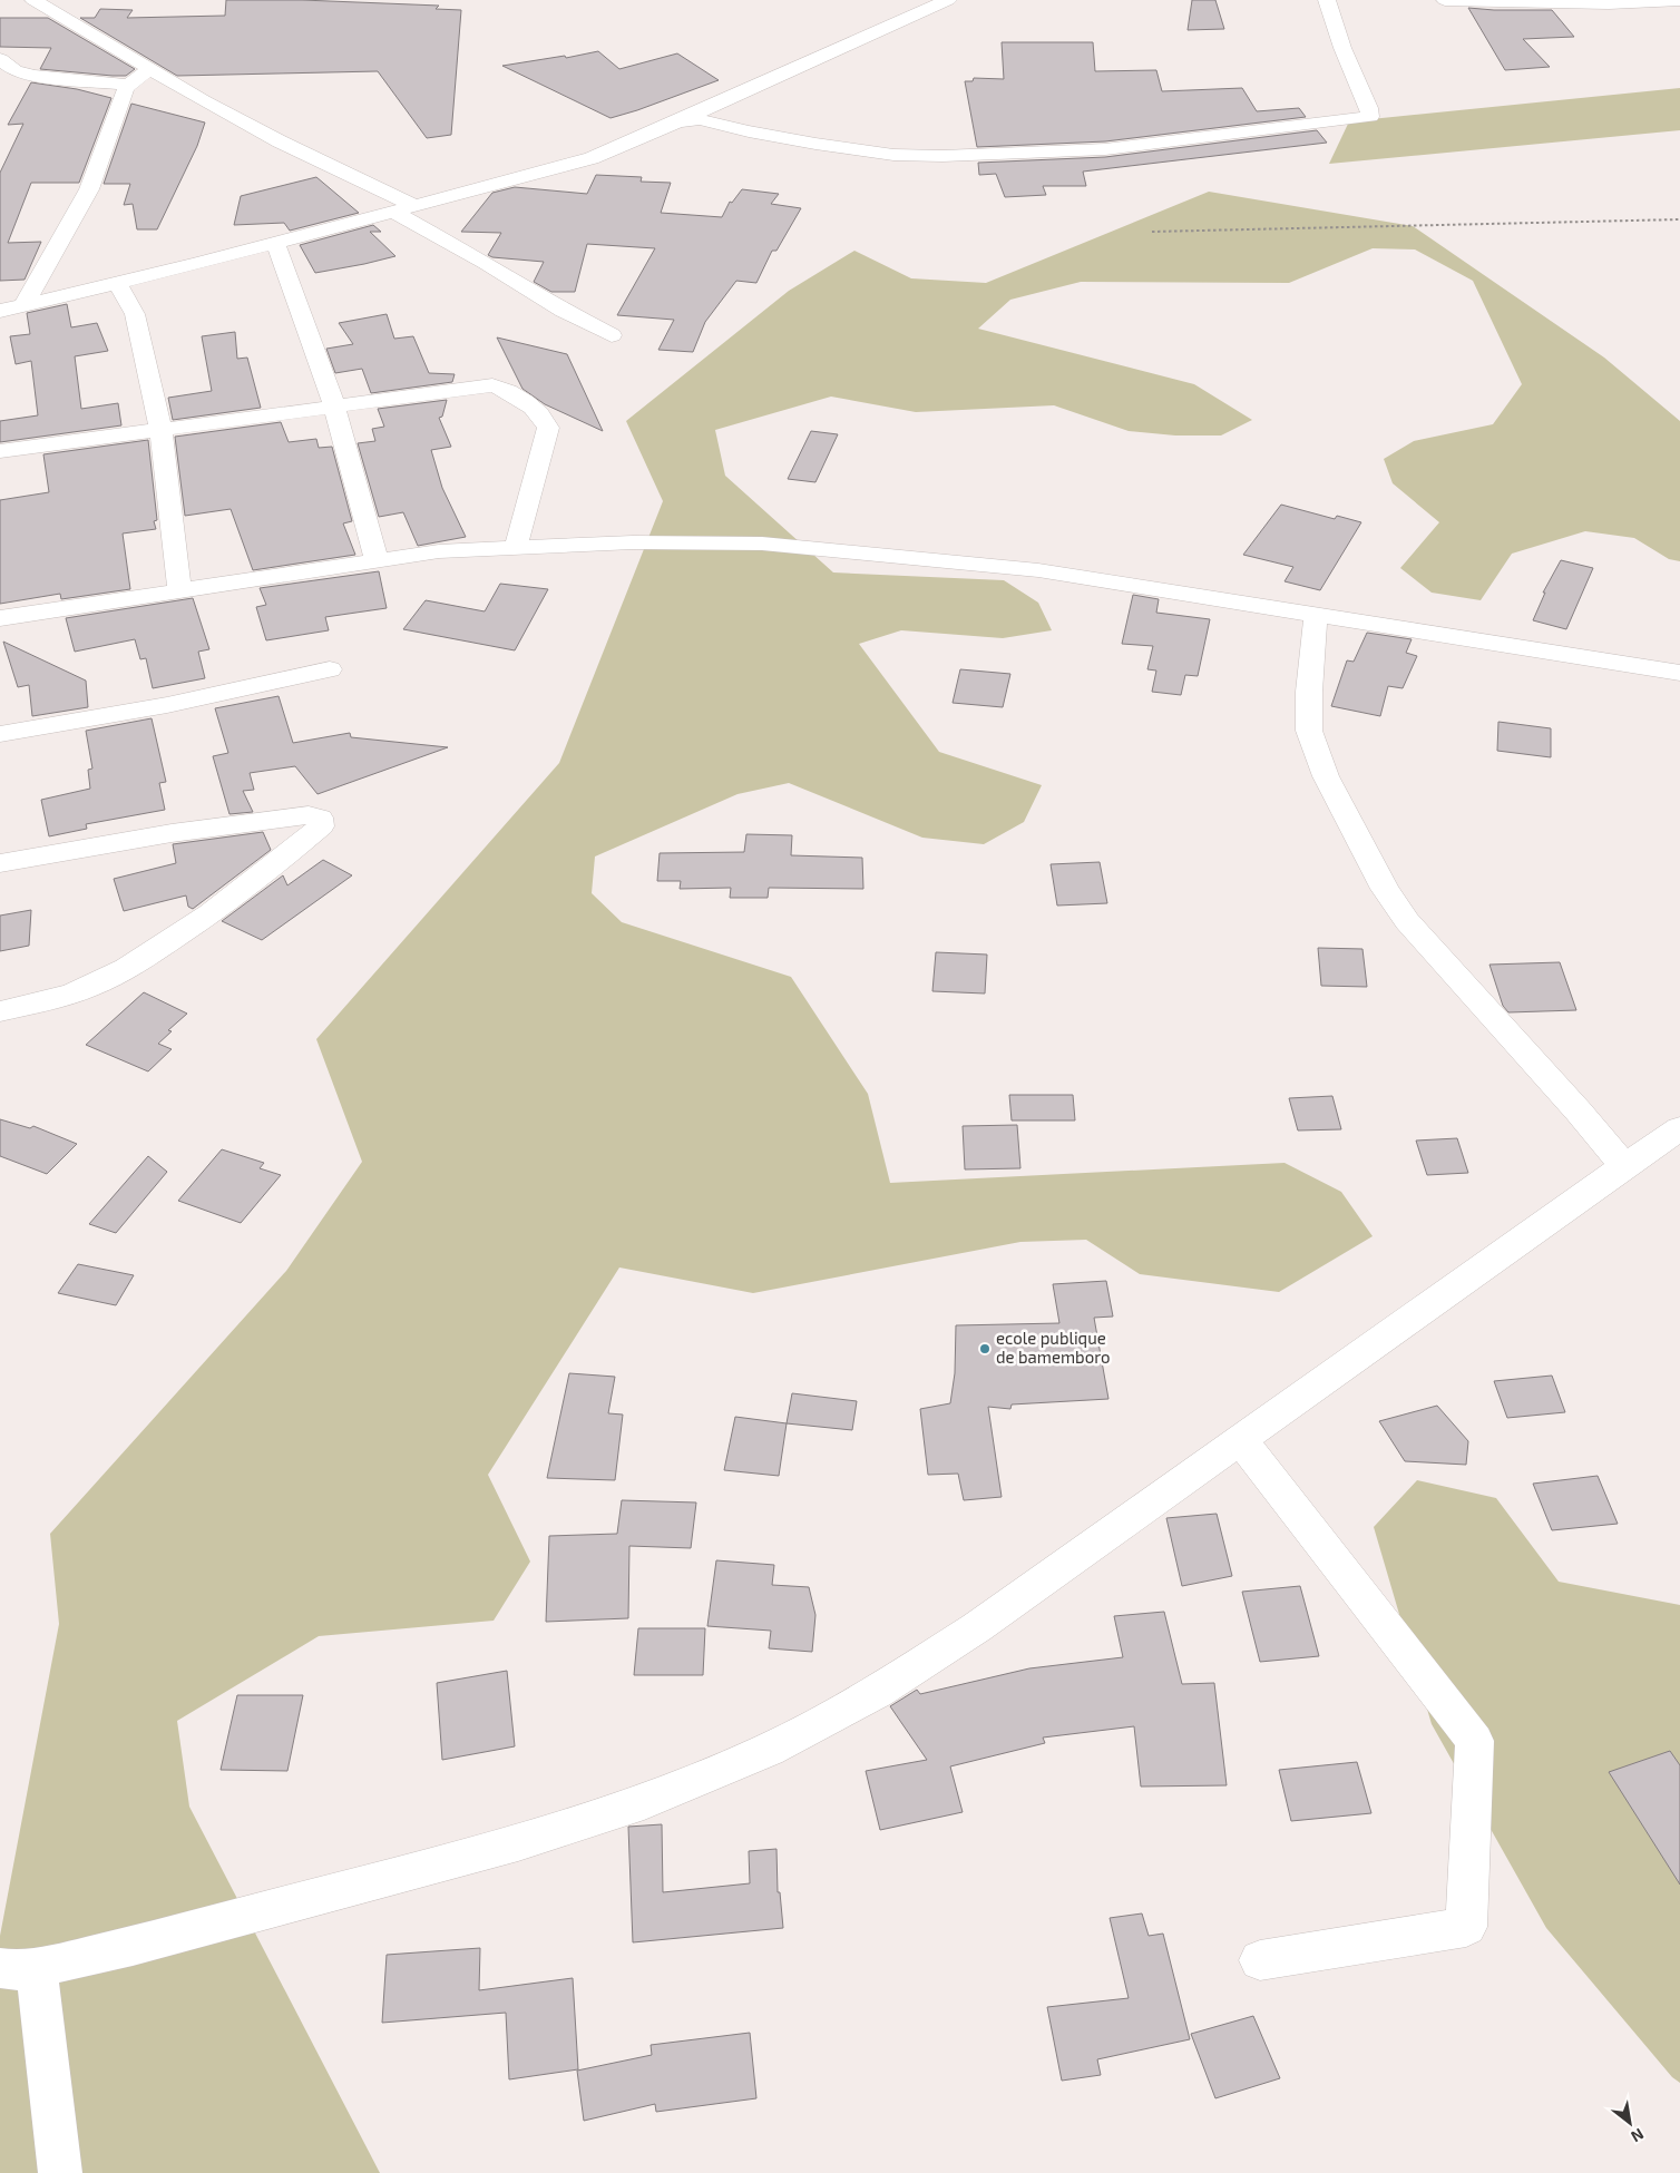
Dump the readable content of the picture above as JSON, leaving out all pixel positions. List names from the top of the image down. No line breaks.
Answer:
{"places":["ecole publique de bamemboro"],"north":"bottom right"}
